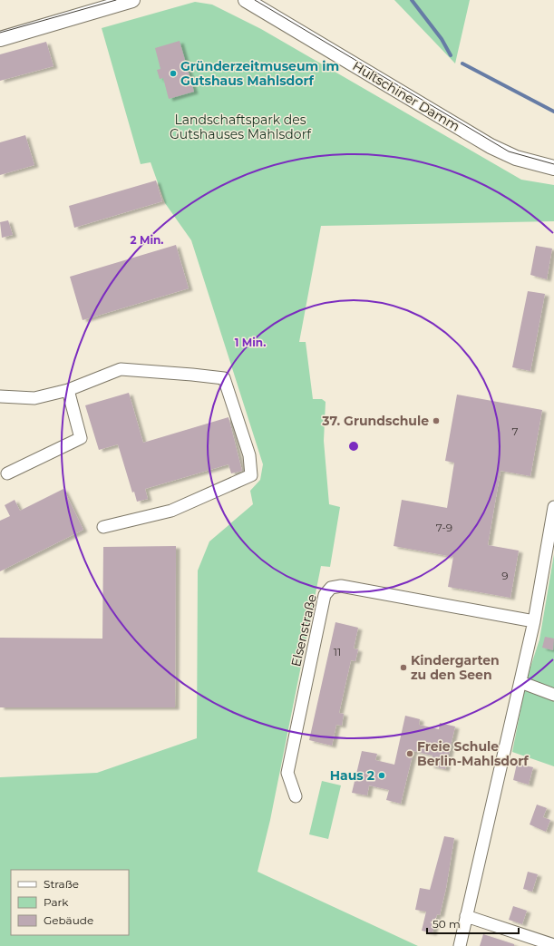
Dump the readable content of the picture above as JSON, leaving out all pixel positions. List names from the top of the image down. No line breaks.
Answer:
{"streets":{"main road":["Hultschiner Damm"],"street":["Elsenstraße"]},"parks":["Landschaftspark des Gutshauses Mahlsdorf"],"places":["Gründerzeitmuseum im Gutshaus Mahlsdorf","37. Grundschule","Kindergarten zu den Seen","Freie Schule Berlin-Mahlsdorf","Haus 2"],"house_numbers":["7","7-9","9","11"],"legend":["Straße","Park","Gebäude"],"scale_bar":"50 m","rings":["2 Min.","1 Min."]}
